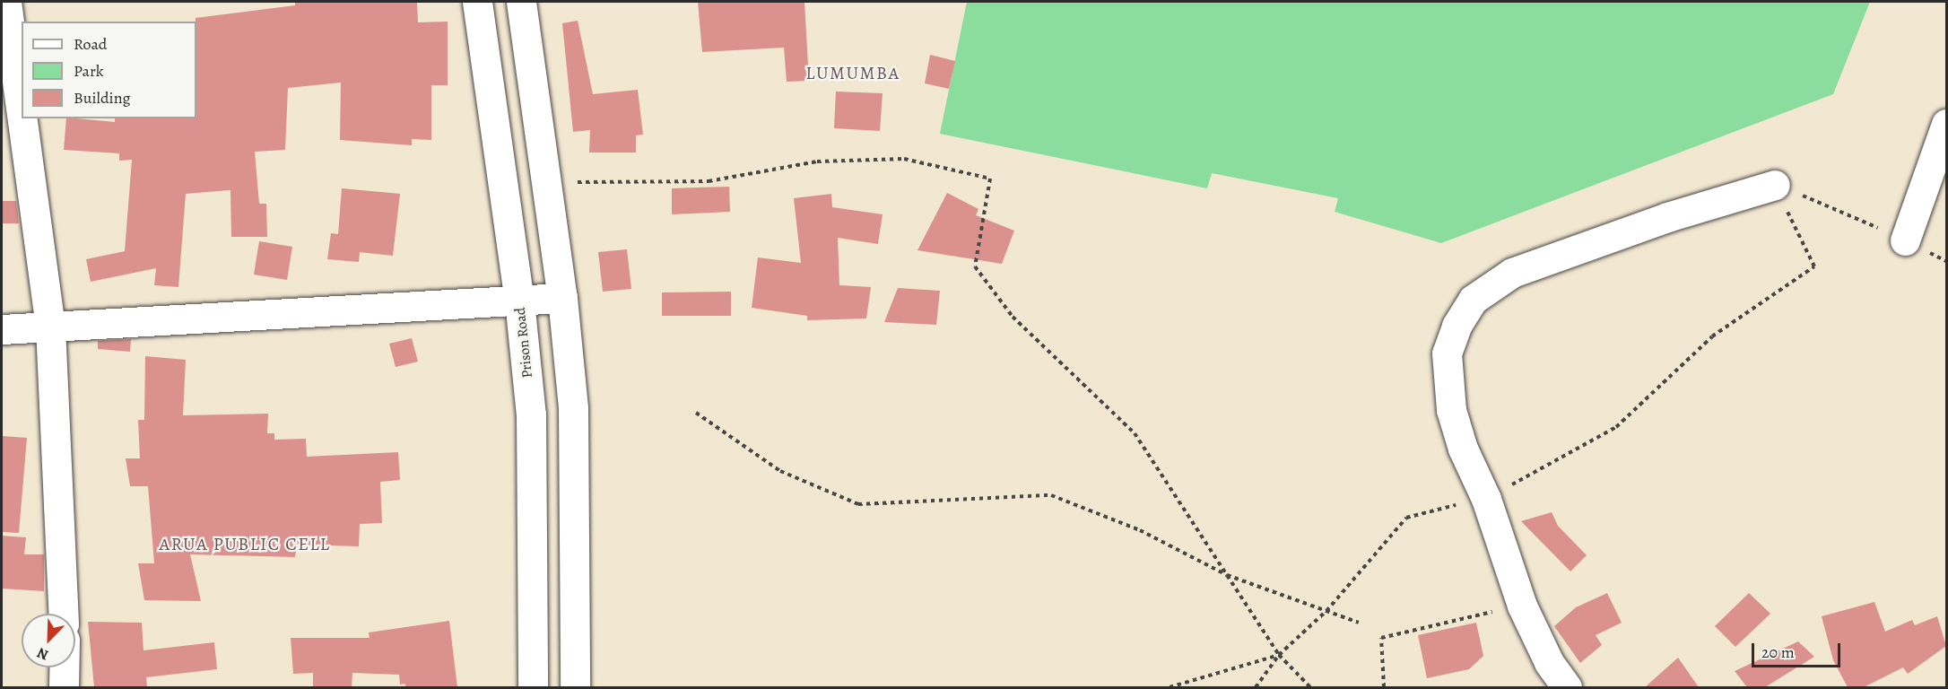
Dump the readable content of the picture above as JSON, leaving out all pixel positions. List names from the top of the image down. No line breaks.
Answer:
{"streets":{"street":["Prison Road"]},"districts":["LUMUMBA","ARUA PUBLIC CELL"],"legend":["Road","Park","Building"],"scale_bar":"20 m","north":"bottom left"}
